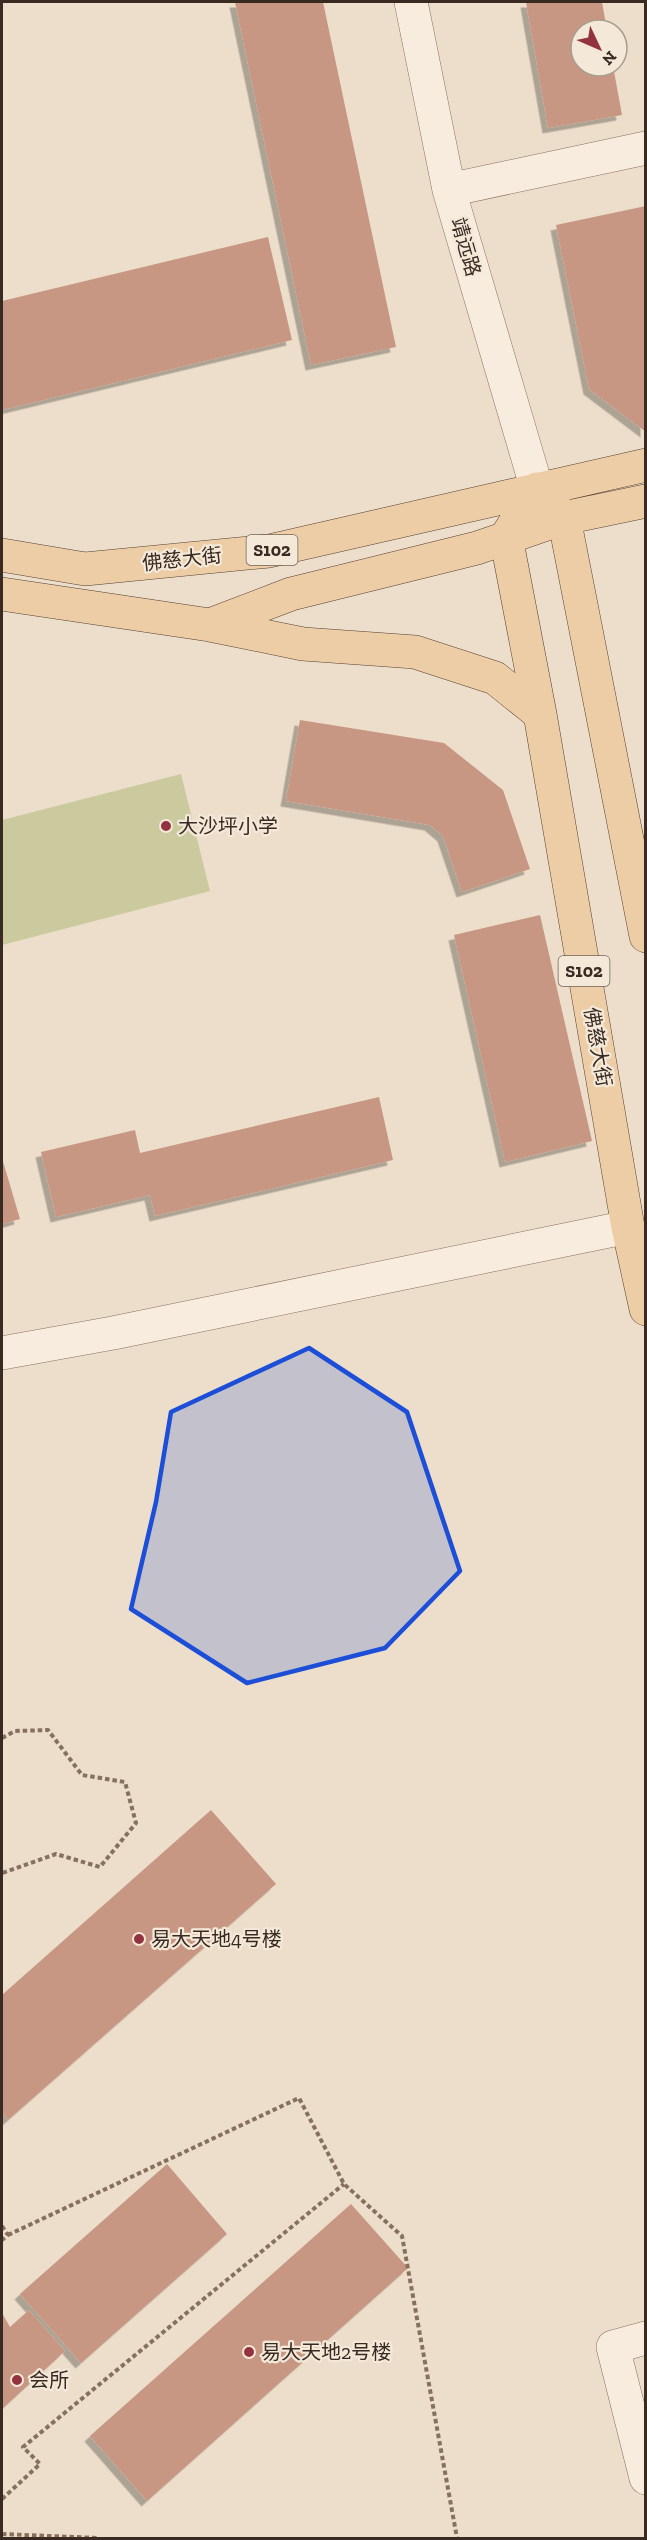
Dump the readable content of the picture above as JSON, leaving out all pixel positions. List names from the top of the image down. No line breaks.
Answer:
{"streets":{"main road":["S102","佛慈大街"],"street":["靖远路"]},"crossings":[["靖远路","佛慈大街"]],"places":["大沙坪小学","易大天地4号楼","易大天地2号楼","会所"],"north":"bottom right"}
